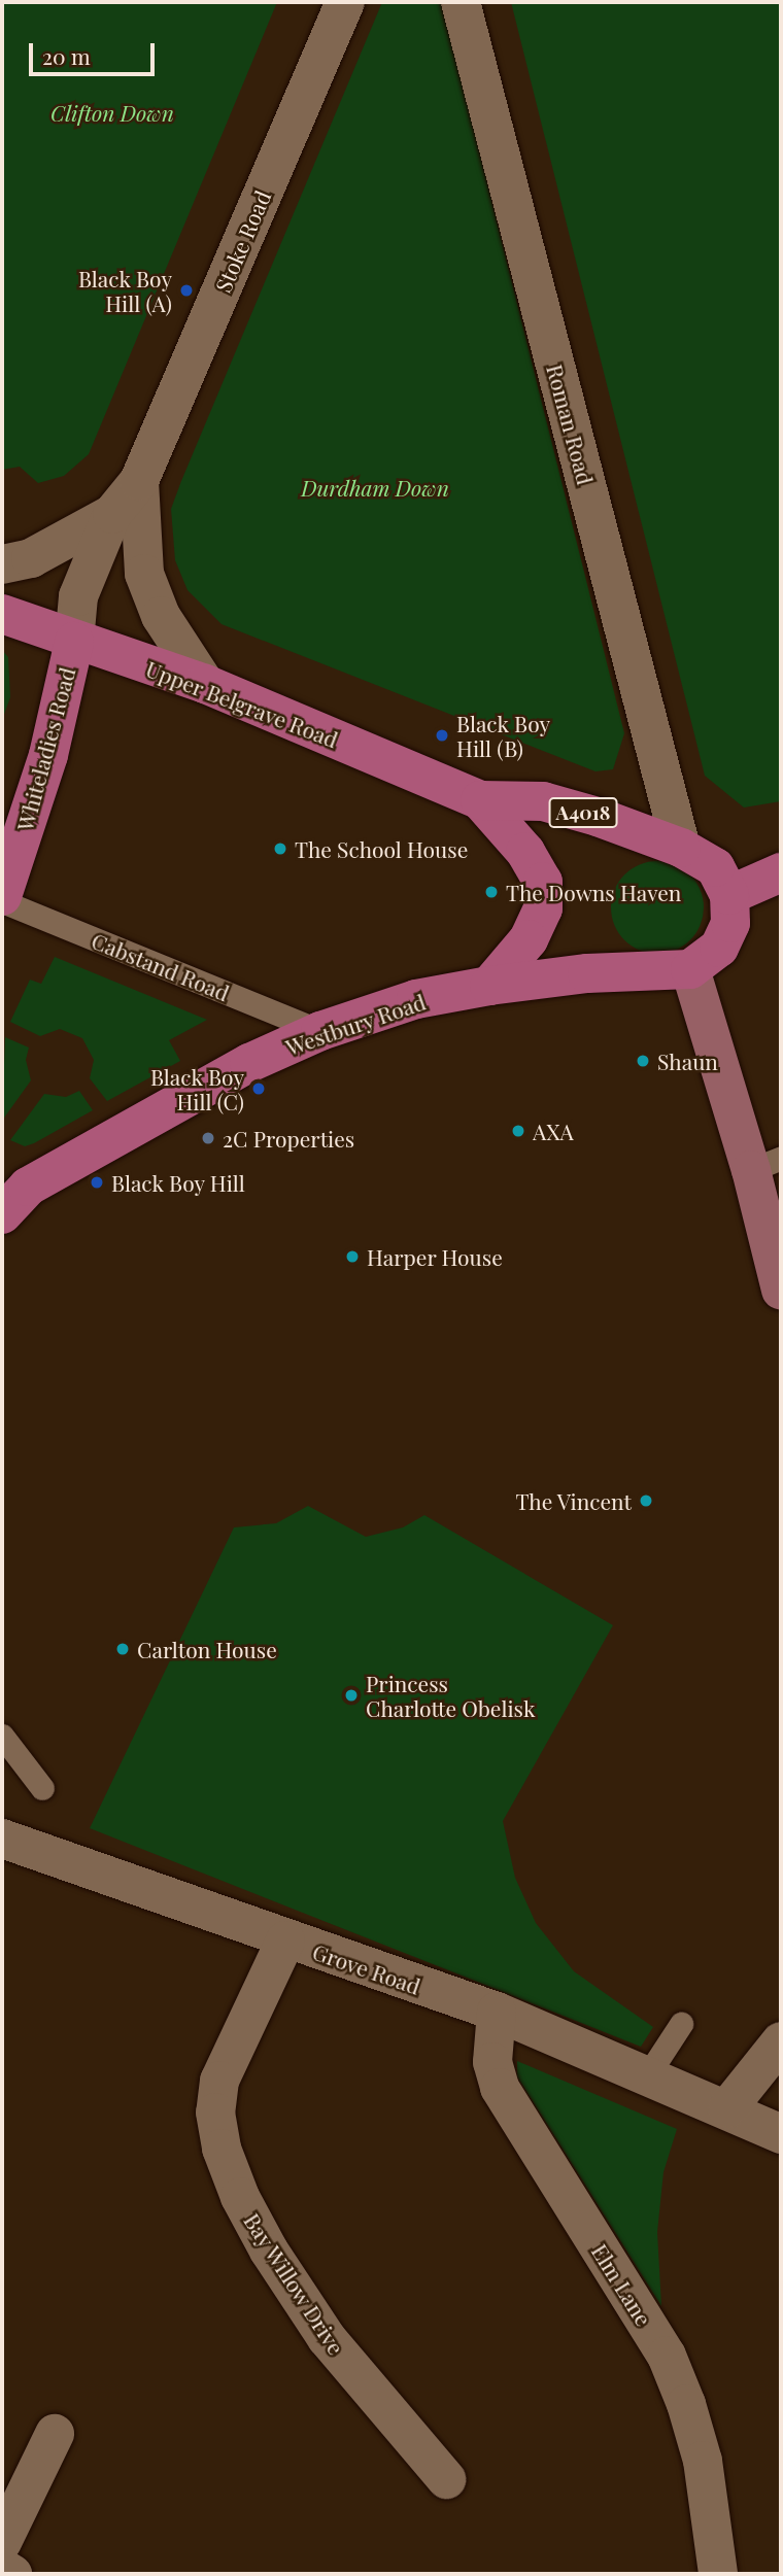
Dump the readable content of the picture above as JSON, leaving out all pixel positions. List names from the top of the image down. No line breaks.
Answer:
{"streets":{"main road":["Upper Belgrave Road","Whiteladies Road","A4018","Westbury Road"],"street":["Stoke Road","Roman Road","Grove Road","Bay Willow Drive","Elm Lane"],"lane":["Cabstand Road"]},"crossings":[["Stoke Road","Upper Belgrave Road"],["Stoke Road","Whiteladies Road"],["Roman Road","Upper Belgrave Road"],["Upper Belgrave Road","Whiteladies Road"],["Upper Belgrave Road","Westbury Road"],["Cabstand Road","Westbury Road"],["Grove Road","Bay Willow Drive"],["Grove Road","Elm Lane"]],"parks":["Clifton Down","Durdham Down"],"places":["Black Boy Hill (A)","Black Boy Hill (B)","The School House","The Downs Haven","Shaun","Black Boy Hill (C)","AXA","2C Properties","Black Boy Hill","Harper House","The Vincent","Carlton House","Princess Charlotte Obelisk"],"scale_bar":"20 m"}
